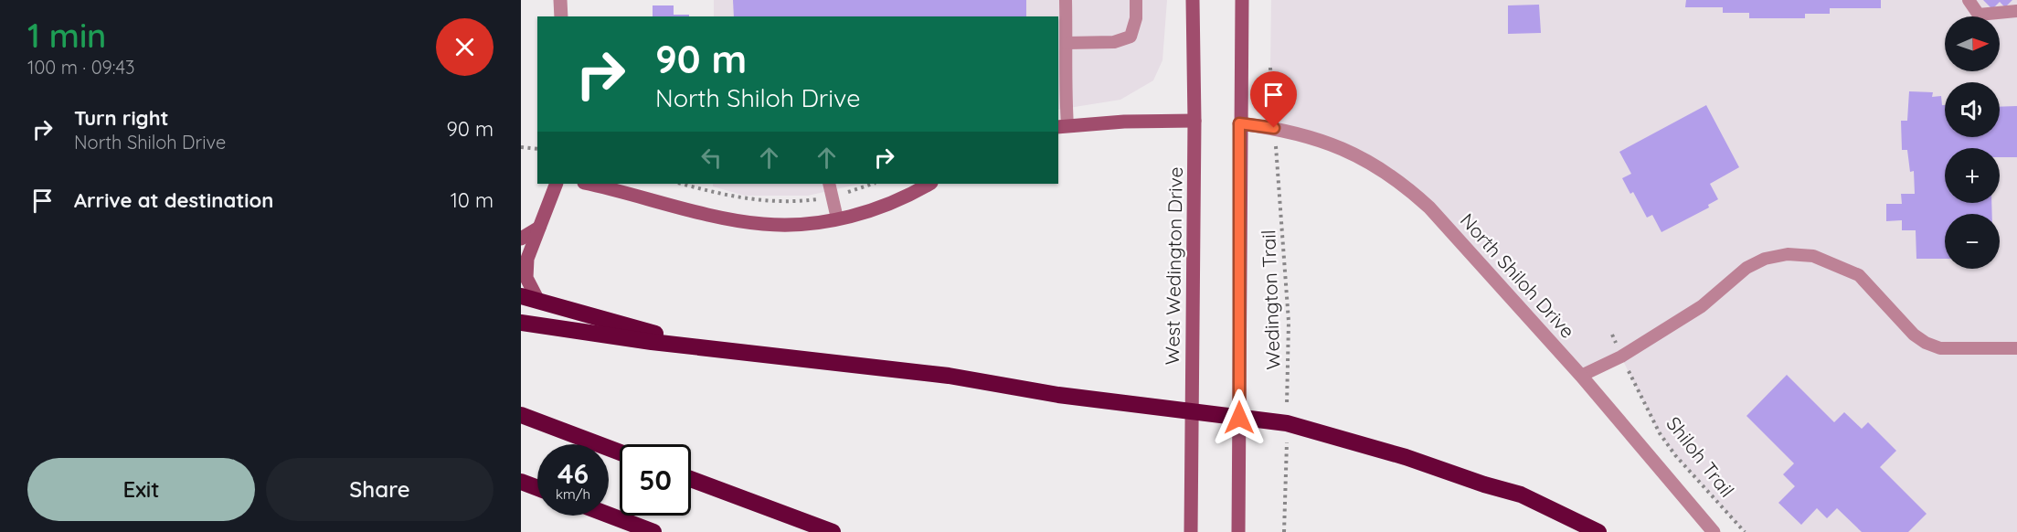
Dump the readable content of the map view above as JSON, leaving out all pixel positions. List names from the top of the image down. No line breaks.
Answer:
{"streets":{"main road":["West Wedington Drive"],"street":["North Shiloh Drive"],"path":["Wedington Trail","Shiloh Trail"]},"crossings":[["North Shiloh Drive","Wedington Trail"]],"north":"right","page":{"heading":["1 min","100 m · 09:43"],"map_buttons":["+","−"],"turn":["90 m","North Shiloh Drive"],"list":[{"name":"Turn right","note":"North Shiloh Drive","value":"90 m"},{"name":"Arrive at destination","value":"10 m"}],"speed":"46 km/h","limit":"50","buttons":["Exit","Share"]}}
